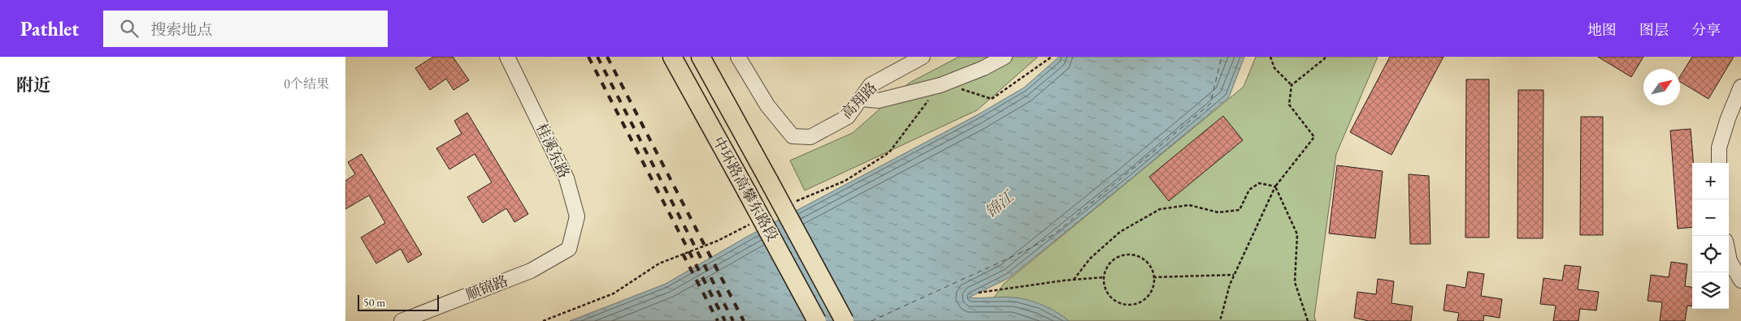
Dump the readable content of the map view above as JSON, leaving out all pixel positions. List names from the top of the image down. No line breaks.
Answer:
{"streets":{"main road":["中环路高攀东路段"],"street":["高翔路","桂溪东路","顺锦路"]},"crossings":[["桂溪东路","顺锦路"]],"water":["锦江"],"scale_bar":"50 m","north":"top right","page":{"header":"Pathlet","search":"搜索地点","nav":["地图","图层","分享"],"heading":["附近","0个结果"],"map_buttons":["+","−"],"scale":"50 m"}}
